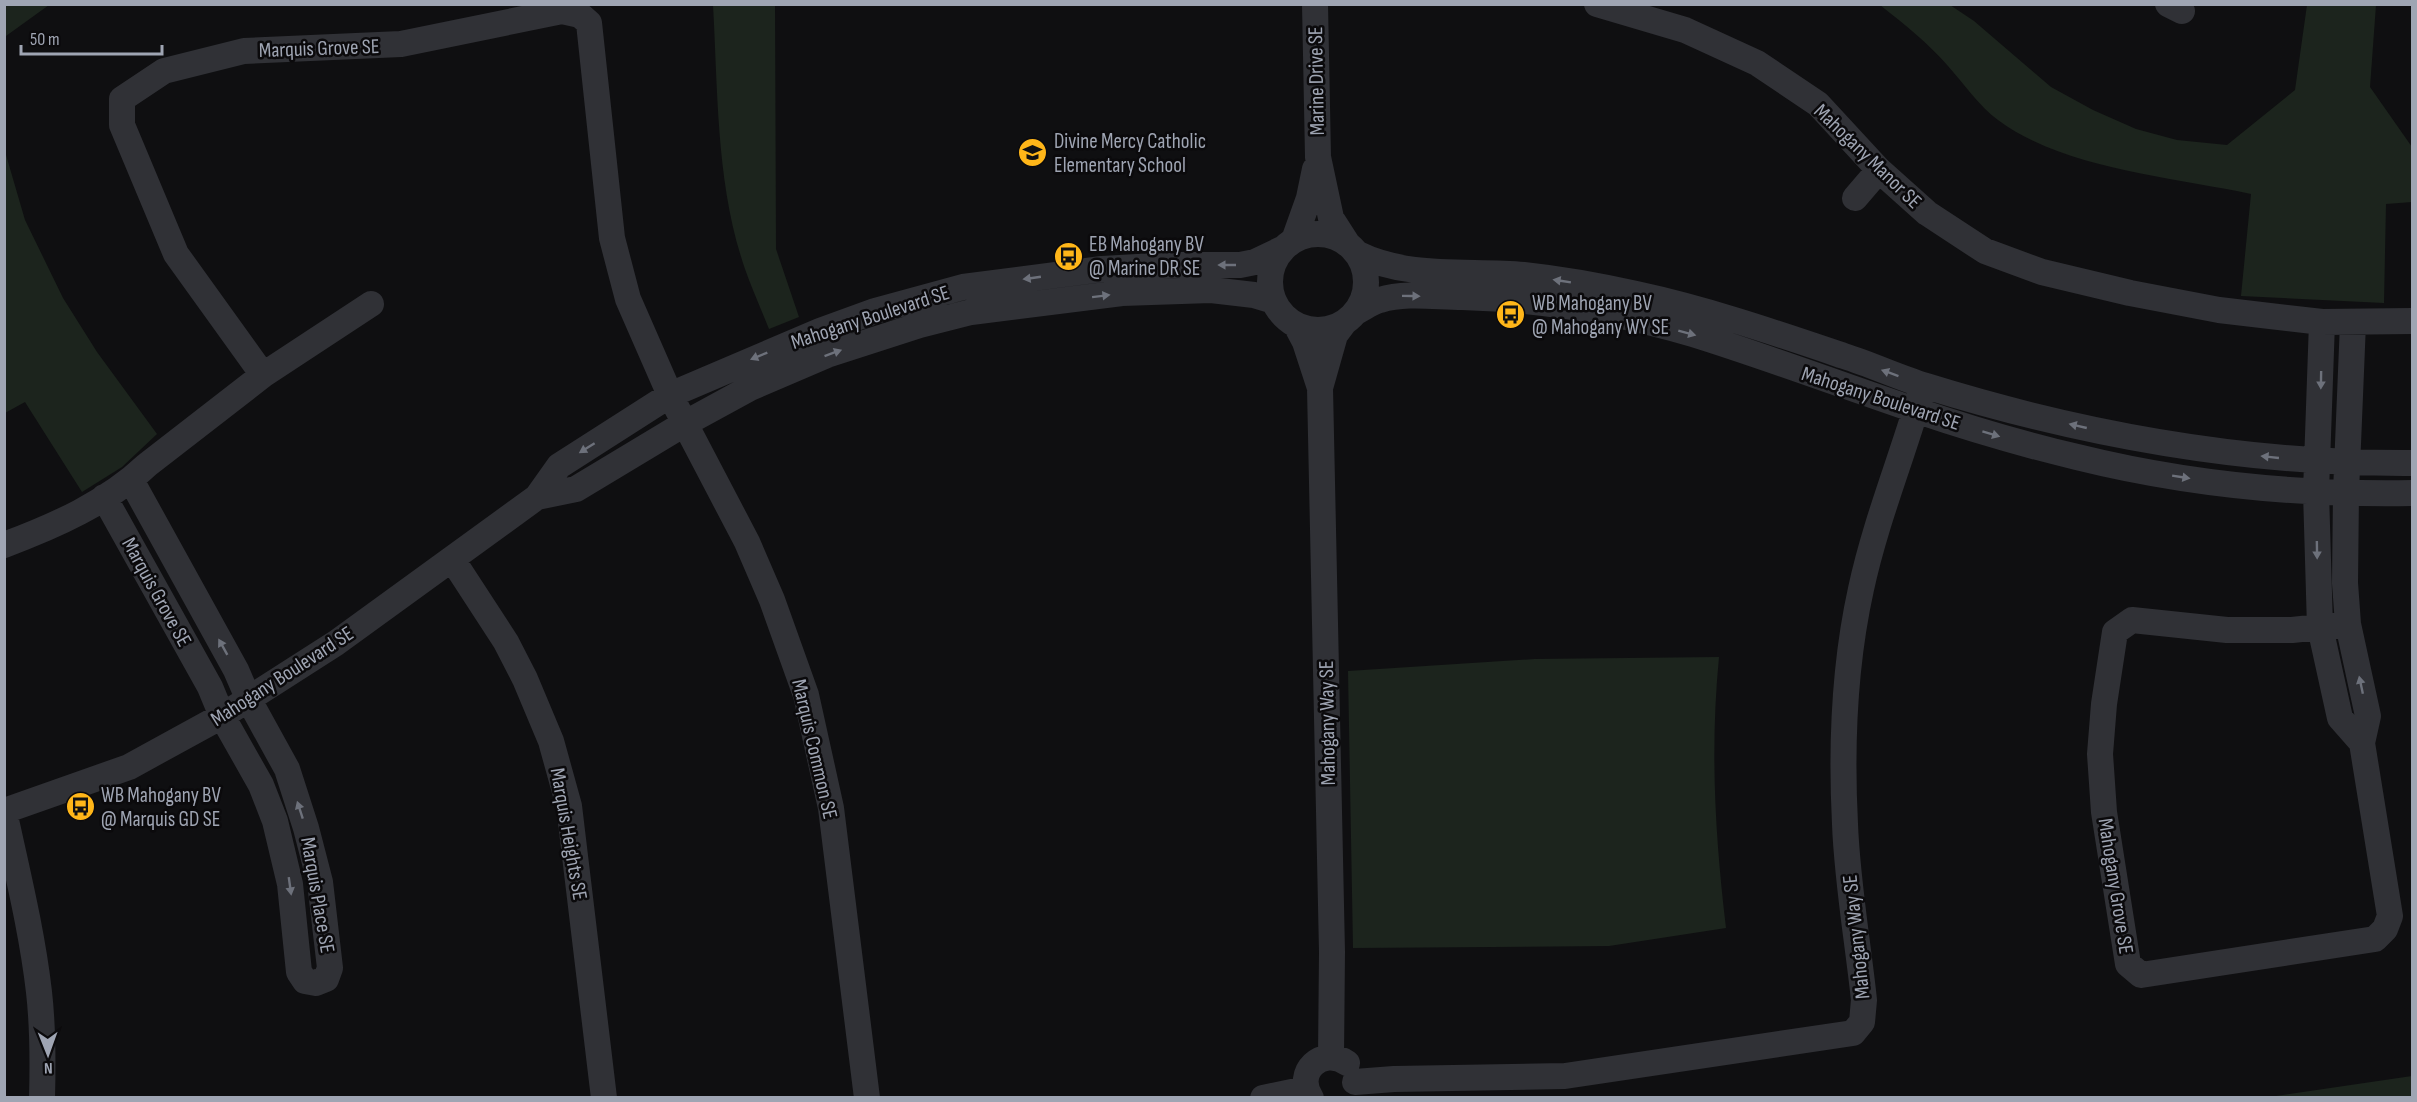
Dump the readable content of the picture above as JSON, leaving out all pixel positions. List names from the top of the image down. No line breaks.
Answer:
{"streets":{"street":["Marquis Grove SE","Marine Drive SE","Mahogany Manor SE","Mahogany Boulevard SE","Mahogany Way SE","Marquis Common SE","Marquis Heights SE","Mahogany Grove SE","Marquis Place SE"]},"crossings":[["Marquis Grove SE","Mahogany Boulevard SE"],["Marquis Grove SE","Marquis Common SE"],["Marquis Grove SE","Marquis Place SE"],["Marine Drive SE","Mahogany Boulevard SE"],["Marine Drive SE","Mahogany Way SE"],["Mahogany Boulevard SE","Mahogany Way SE"],["Mahogany Boulevard SE","Marquis Common SE"],["Mahogany Boulevard SE","Marquis Heights SE"],["Mahogany Boulevard SE","Mahogany Grove SE"],["Mahogany Boulevard SE","Marquis Place SE"]],"places":{"school or university":["Divine Mercy Catholic Elementary School"],"bus stop":["EB Mahogany BV @ Marine DR SE","WB Mahogany BV @ Mahogany WY SE","WB Mahogany BV @ Marquis GD SE"]},"scale_bar":"50 m","north":"bottom"}
